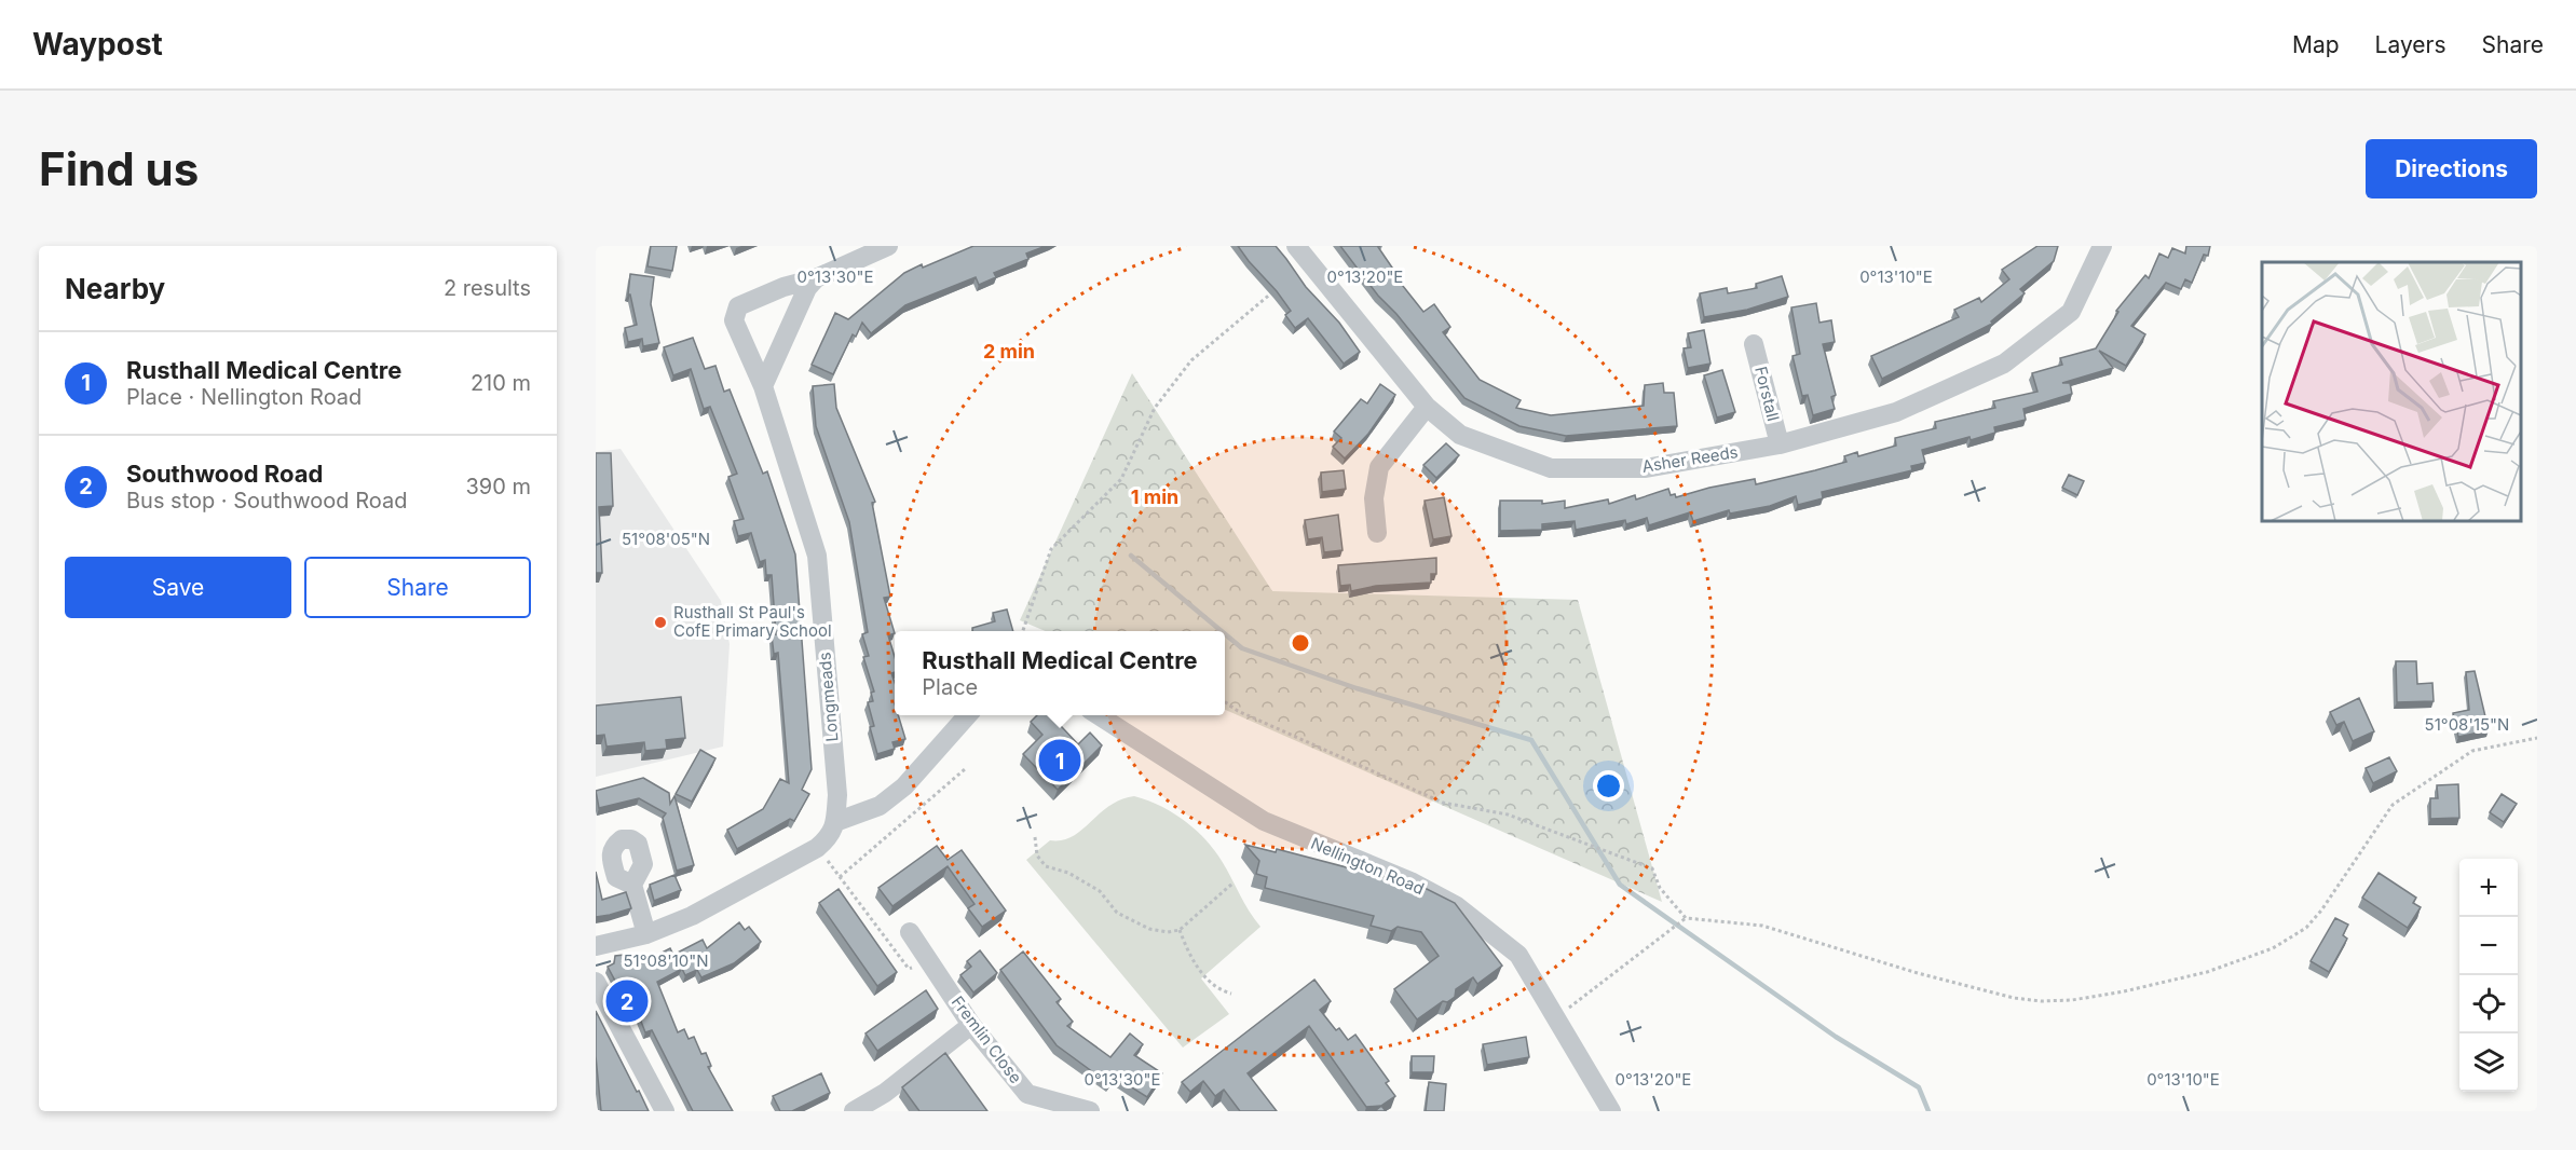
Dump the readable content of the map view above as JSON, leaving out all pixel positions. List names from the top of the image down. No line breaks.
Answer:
{"streets":{"street":["Forstall","Asher Reeds","Longmeads","Nellington Road","Fremlin Close"]},"crossings":[["Forstall","Asher Reeds"]],"places":["Rusthall St Paul's CofE Primary School"],"page":{"header":"Waypost","nav":["Map","Layers","Share"],"buttons":["Directions",["Save","Share"]],"title":"Find us","heading":["Nearby","2 results"],"list":[{"mark":"1","name":"Rusthall Medical Centre","note":"Place · Nellington Road","value":"210 m"},{"mark":"2","name":"Southwood Road","note":"Bus stop · Southwood Road","value":"390 m"}],"popup":["Rusthall Medical Centre","Place"],"pins":["1","2"],"map_buttons":["+","−"]},"coordinates":["0°13'30\"E","0°13'20\"E","0°13'10\"E","51°08'05\"N","51°08'15\"N","51°08'10\"N"],"rings":["2 min","1 min"]}
